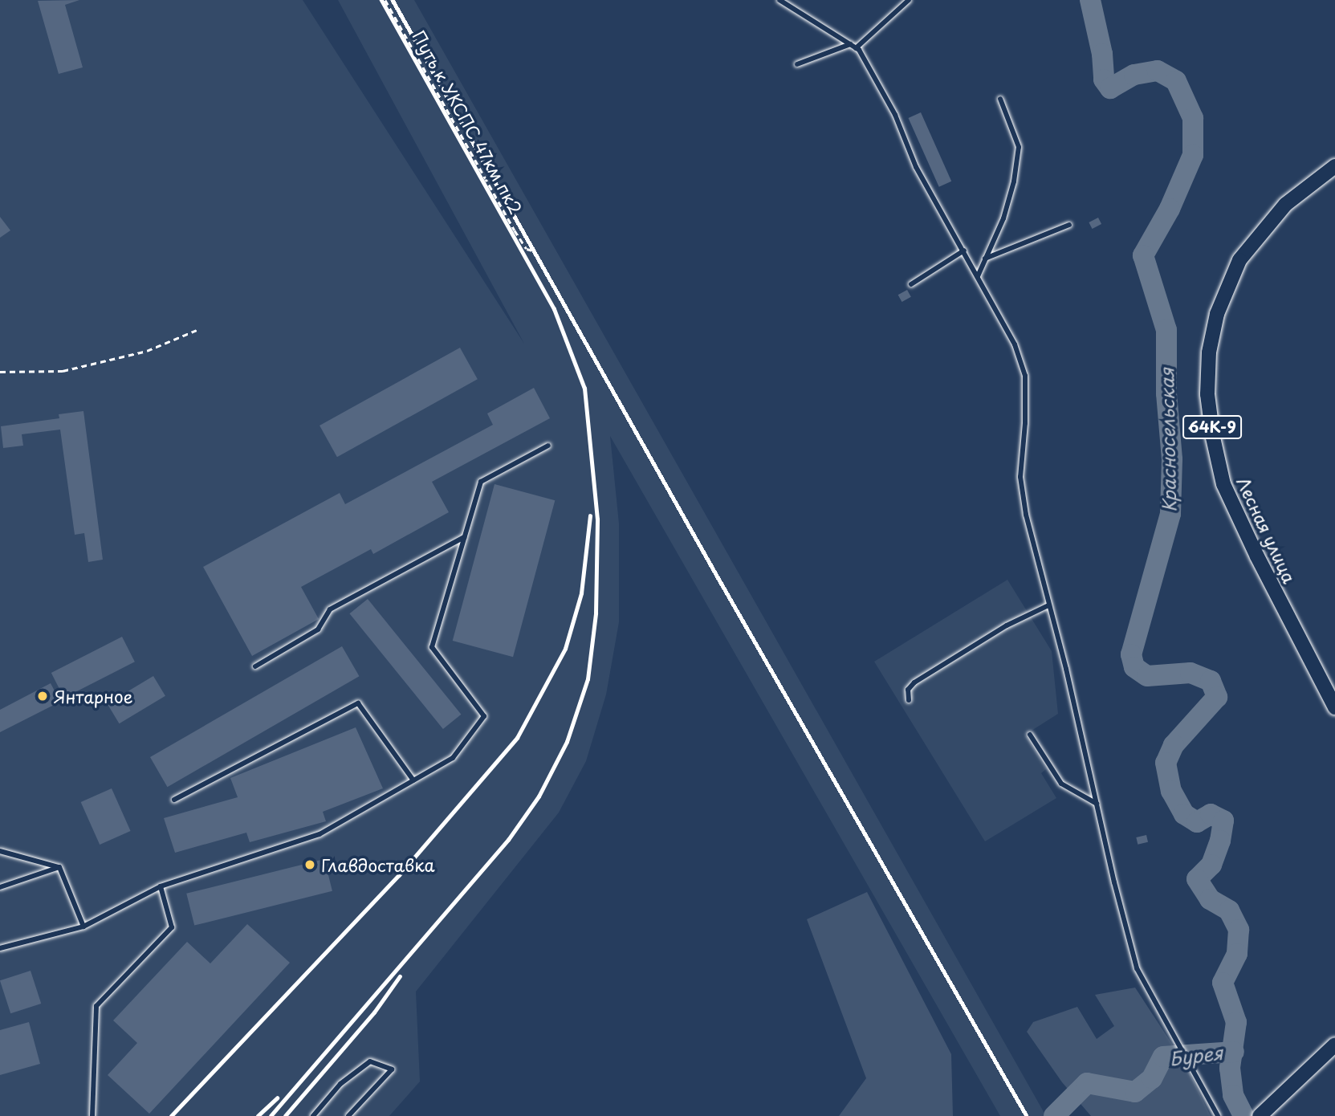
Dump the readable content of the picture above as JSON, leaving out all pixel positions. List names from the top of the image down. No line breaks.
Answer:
{"streets":{"main road":["64К-9","Лесная улица"],"path":["Путь к УКСПС 47км пк2"]},"water":["Красносельская","Бурея"],"places":["Янтарное","Главдоставка"]}
